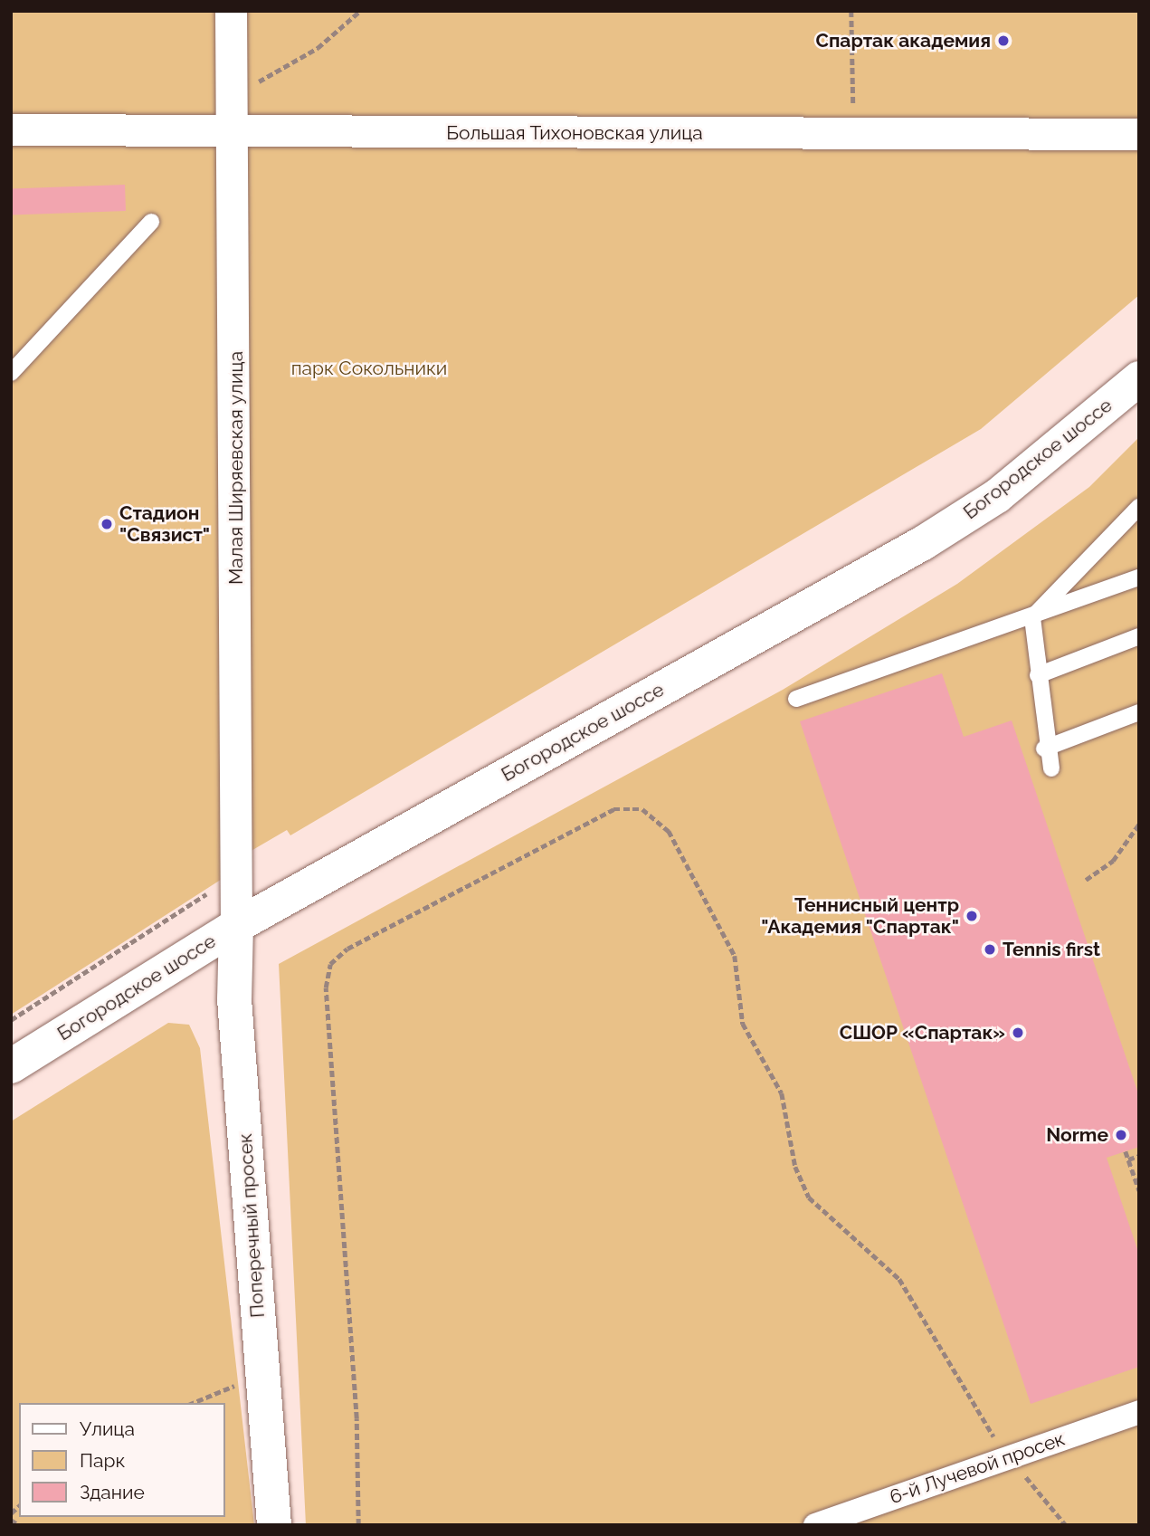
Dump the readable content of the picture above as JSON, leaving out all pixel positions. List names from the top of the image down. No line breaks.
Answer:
{"streets":{"main road":["Богородское шоссе","Поперечный просек"],"street":["Большая Тихоновская улица","Малая Ширяевская улица","6-й Лучевой просек"]},"crossings":[["Большая Тихоновская улица","Малая Ширяевская улица"],["Богородское шоссе","Малая Ширяевская улица"],["Богородское шоссе","Поперечный просек"],["Малая Ширяевская улица","Поперечный просек"]],"parks":["парк Сокольники"],"places":["Спартак академия","Стадион \"Связист\"","Теннисный центр \"Академия \"Спартак\"","Tennis first","СШОР «Спартак»","Norme"],"legend":["Улица","Парк","Здание"]}
